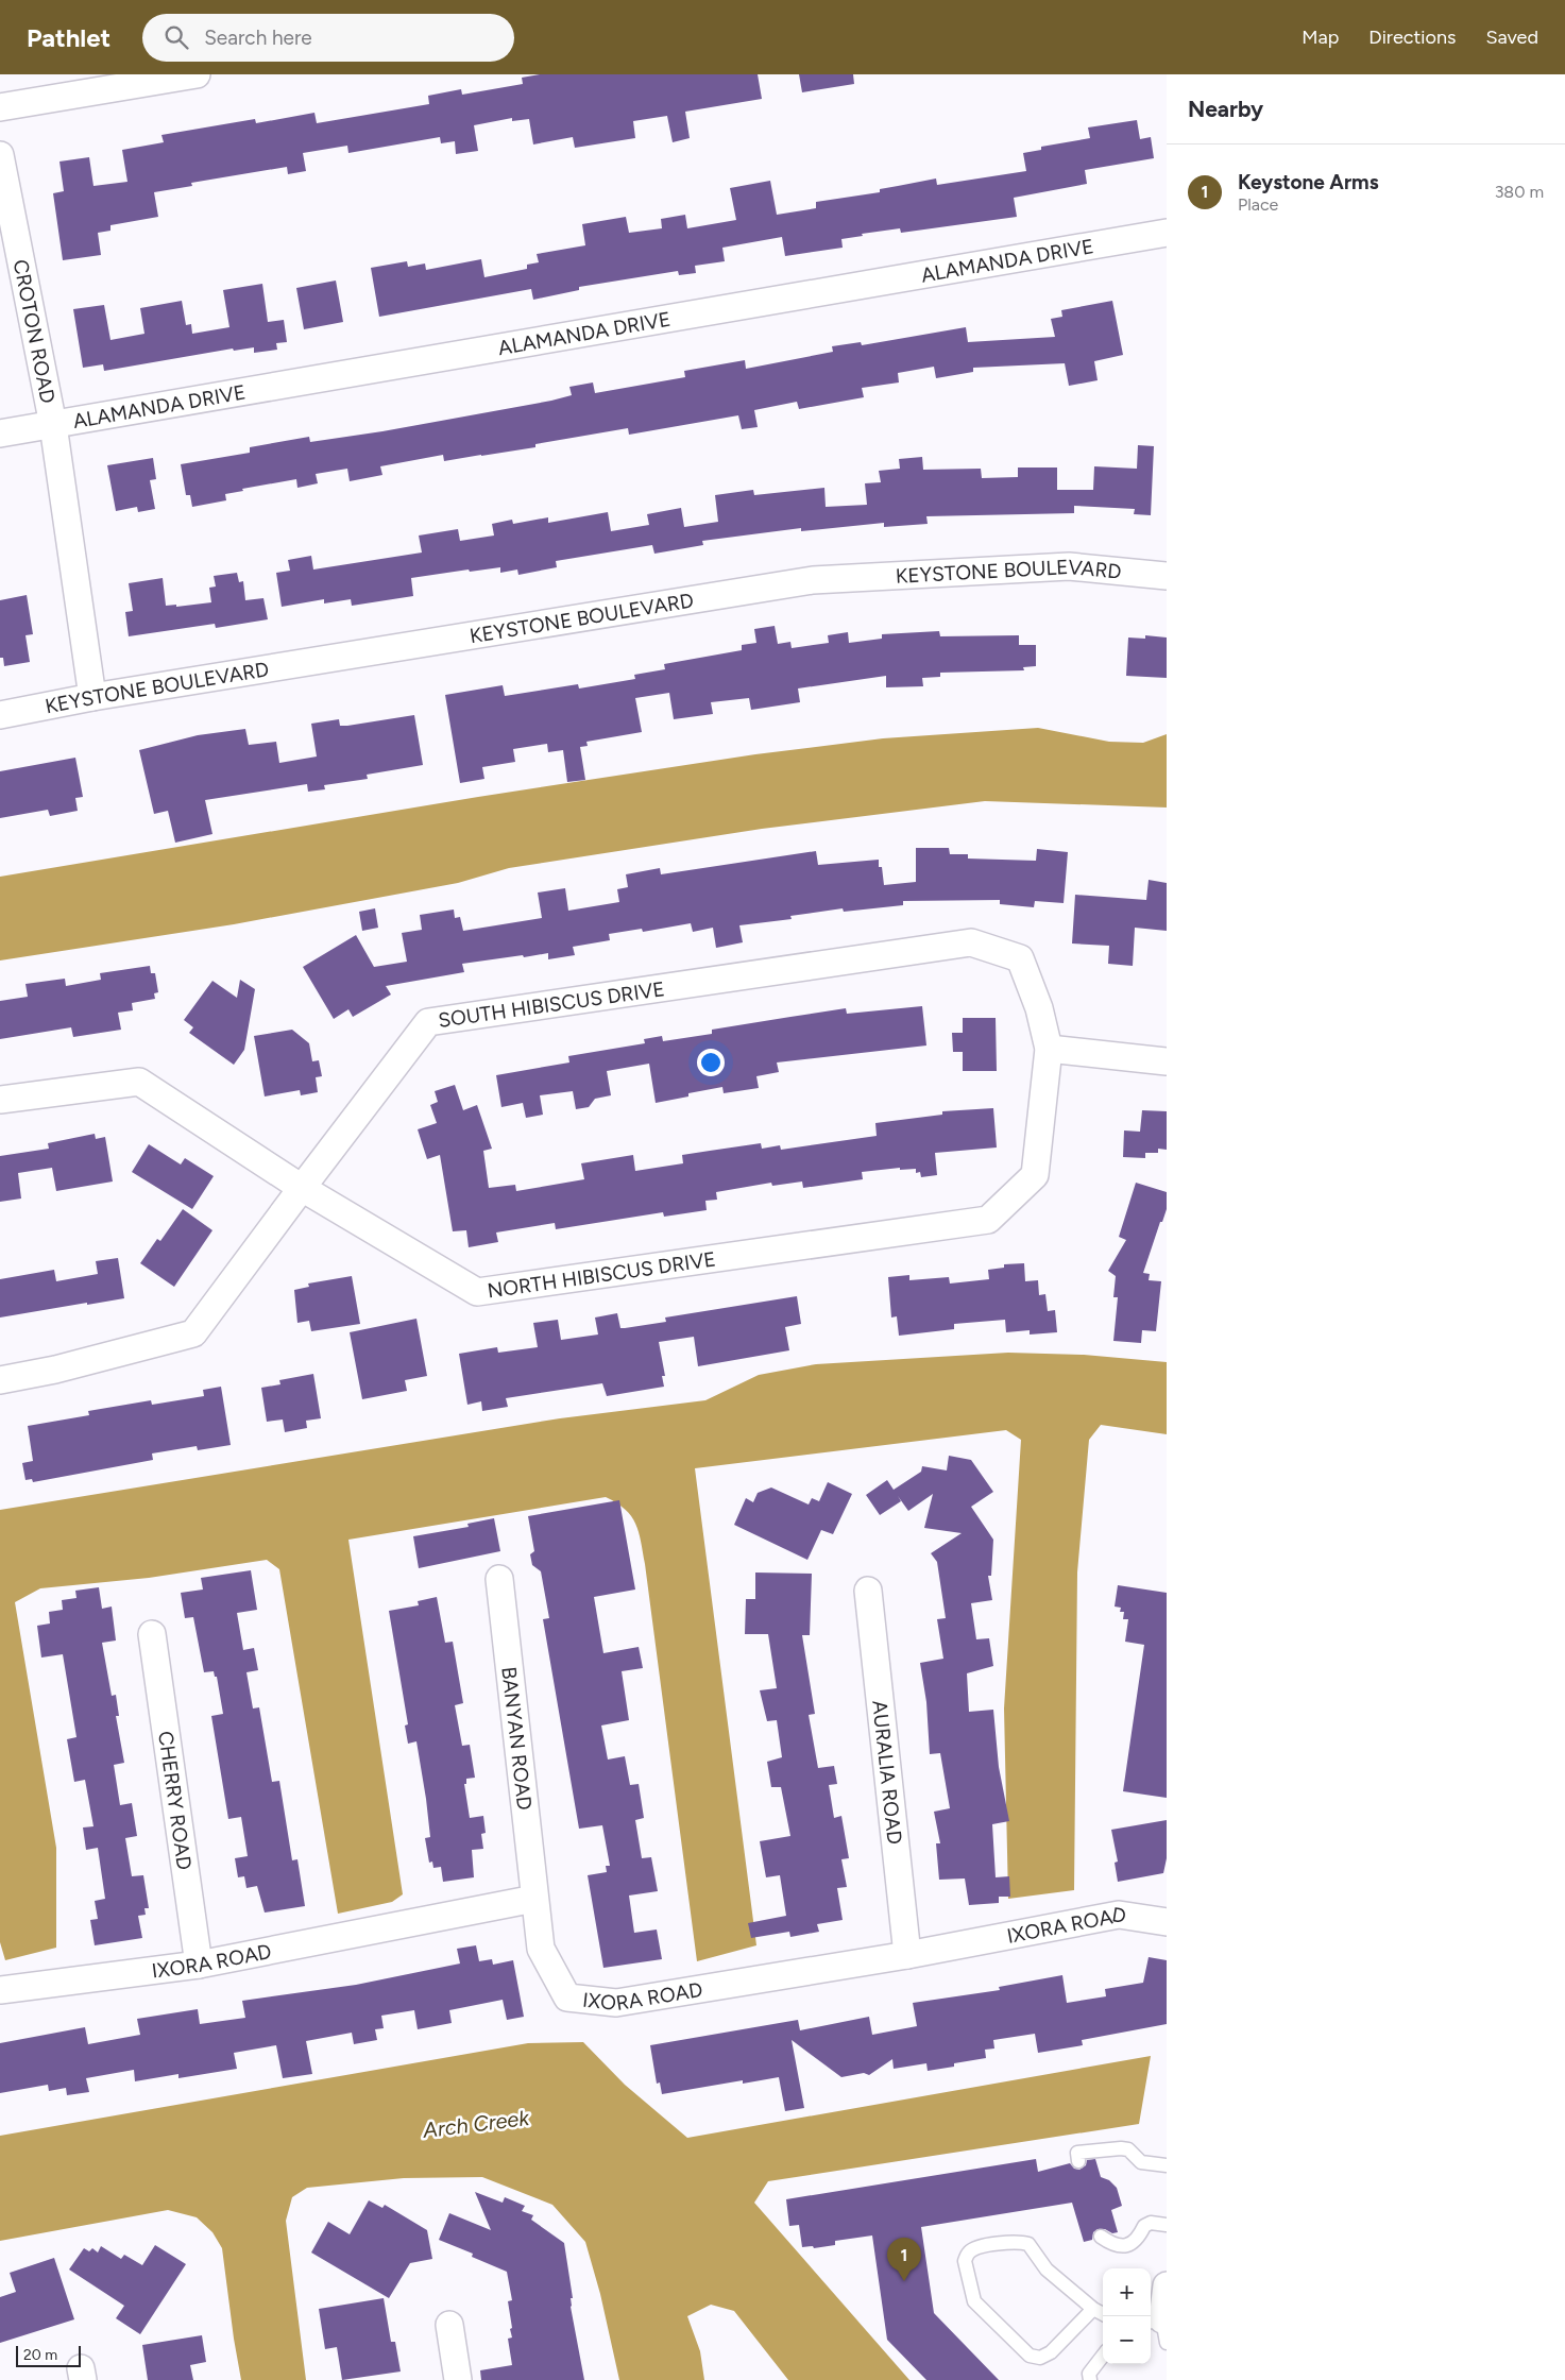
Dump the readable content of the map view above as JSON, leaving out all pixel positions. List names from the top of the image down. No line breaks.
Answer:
{"streets":{"street":["ALAMANDA DRIVE","CROTON ROAD","KEYSTONE BOULEVARD","SOUTH HIBISCUS DRIVE","NORTH HIBISCUS DRIVE","BANYAN ROAD","AURALIA ROAD","CHERRY ROAD","IXORA ROAD"]},"crossings":[["ALAMANDA DRIVE","CROTON ROAD"],["CROTON ROAD","KEYSTONE BOULEVARD"],["SOUTH HIBISCUS DRIVE","NORTH HIBISCUS DRIVE"],["BANYAN ROAD","IXORA ROAD"],["AURALIA ROAD","IXORA ROAD"],["CHERRY ROAD","IXORA ROAD"]],"water":["Arch Creek"],"scale_bar":"20 m","page":{"header":"Pathlet","search":"Search here","nav":["Map","Directions","Saved"],"heading":"Nearby","list":[{"mark":"1","name":"Keystone Arms","note":"Place","value":"380 m"}],"pins":"1","map_buttons":["+","−"],"scale":"20 m"}}
